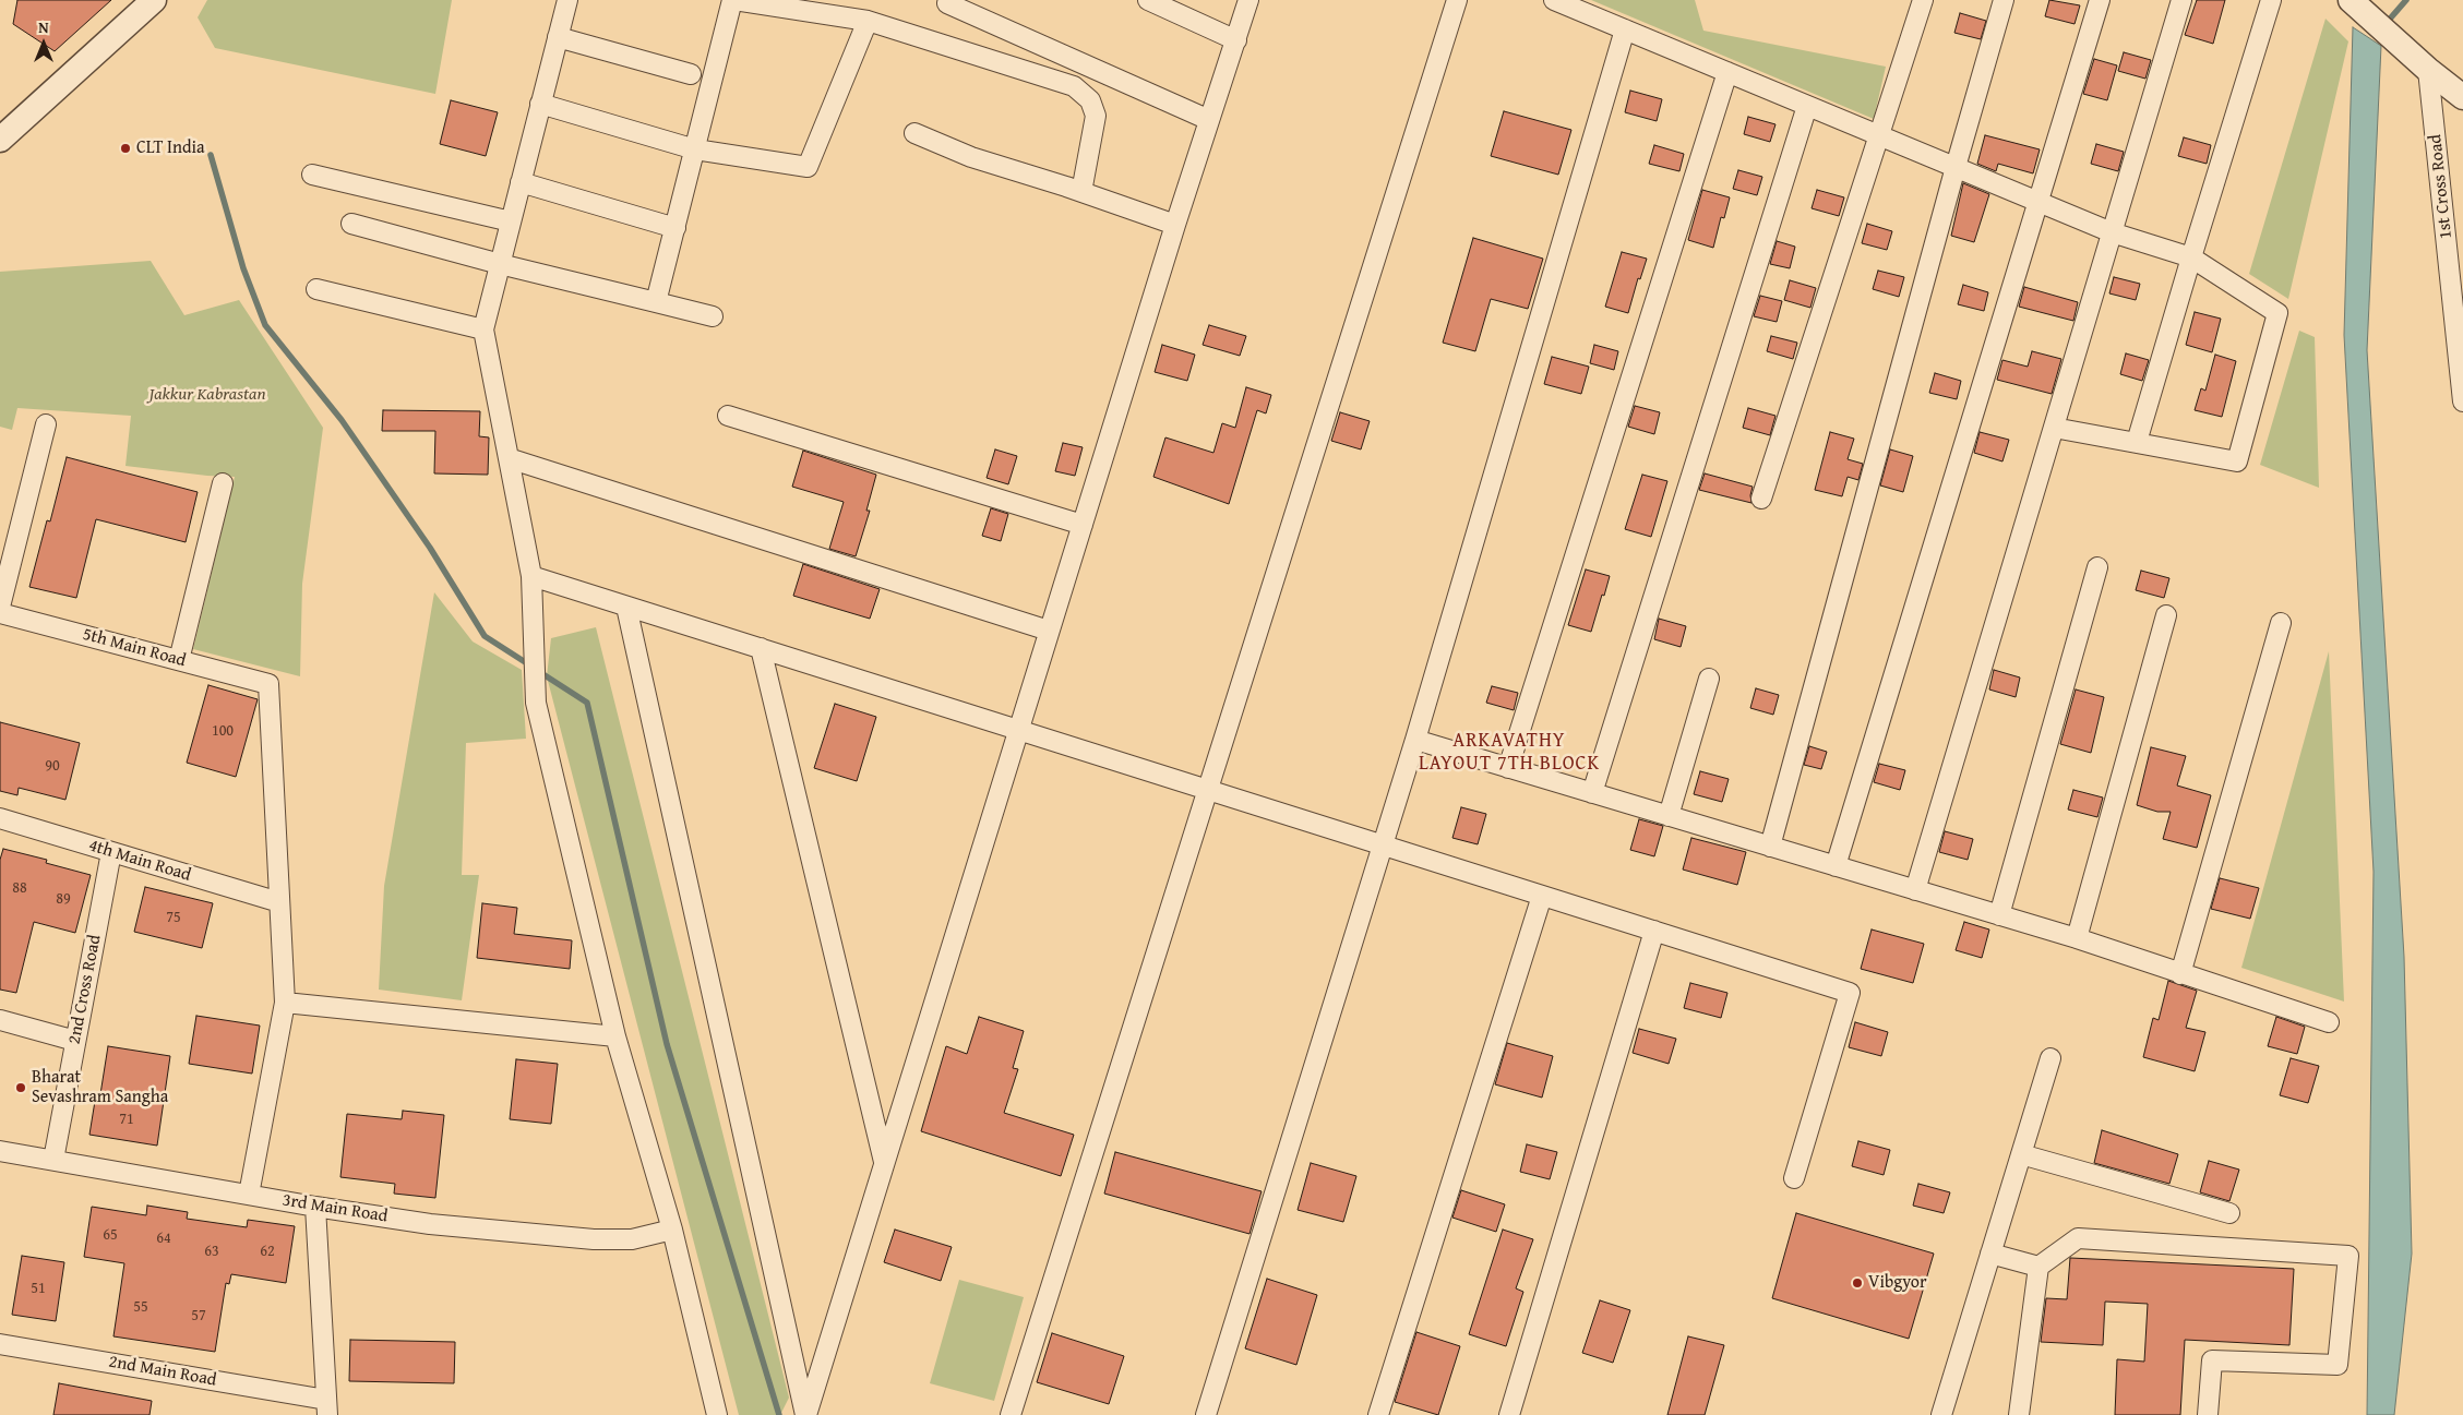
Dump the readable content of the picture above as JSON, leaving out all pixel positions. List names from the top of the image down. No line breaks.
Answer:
{"streets":{"street":["1st Cross Road","5th Main Road","4th Main Road","2nd Cross Road","3rd Main Road","2nd Main Road"]},"crossings":[["5th Main Road","4th Main Road"],["4th Main Road","2nd Cross Road"],["2nd Cross Road","3rd Main Road"]],"districts":["ARKAVATHY LAYOUT 7TH BLOCK"],"parks":["Jakkur Kabrastan"],"places":["CLT India","Bharat Sevashram Sangha","Vibgyor"],"house_numbers":["100","90","88","89","75","71","65","64","63","62","51","55","57"],"north":"top"}
